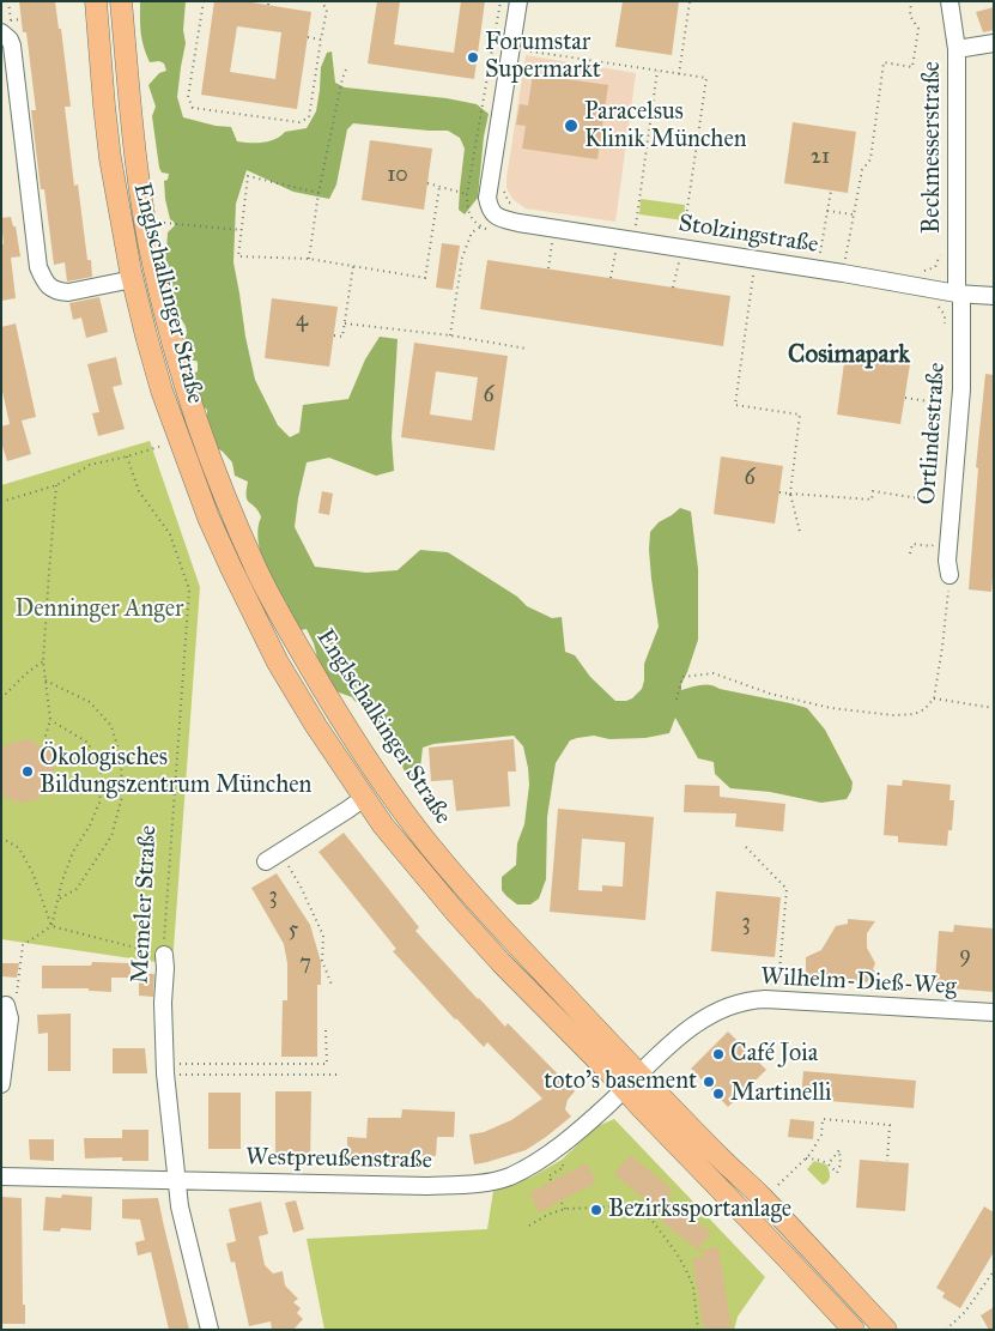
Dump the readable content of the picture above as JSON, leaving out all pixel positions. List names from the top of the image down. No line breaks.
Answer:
{"streets":{"main road":["Englschalkinger Straße"],"street":["Beckmesserstraße","Stolzingstraße","Ortlindestraße","Memeler Straße","Wilhelm-Dieß-Weg","Westpreußenstraße"]},"crossings":[["Beckmesserstraße","Stolzingstraße"],["Beckmesserstraße","Ortlindestraße"],["Stolzingstraße","Ortlindestraße"],["Englschalkinger Straße","Wilhelm-Dieß-Weg"],["Englschalkinger Straße","Westpreußenstraße"],["Memeler Straße","Westpreußenstraße"],["Wilhelm-Dieß-Weg","Westpreußenstraße"]],"districts":["Cosimapark"],"parks":["Denninger Anger"],"places":["Forumstar Supermarkt","Paracelsus Klinik München","Ökologisches Bildungszentrum München","Café Joia","toto's basement","Martinelli","Bezirkssportanlage"],"house_numbers":["21","10","4","6","6","3","3","5","9","7"]}
